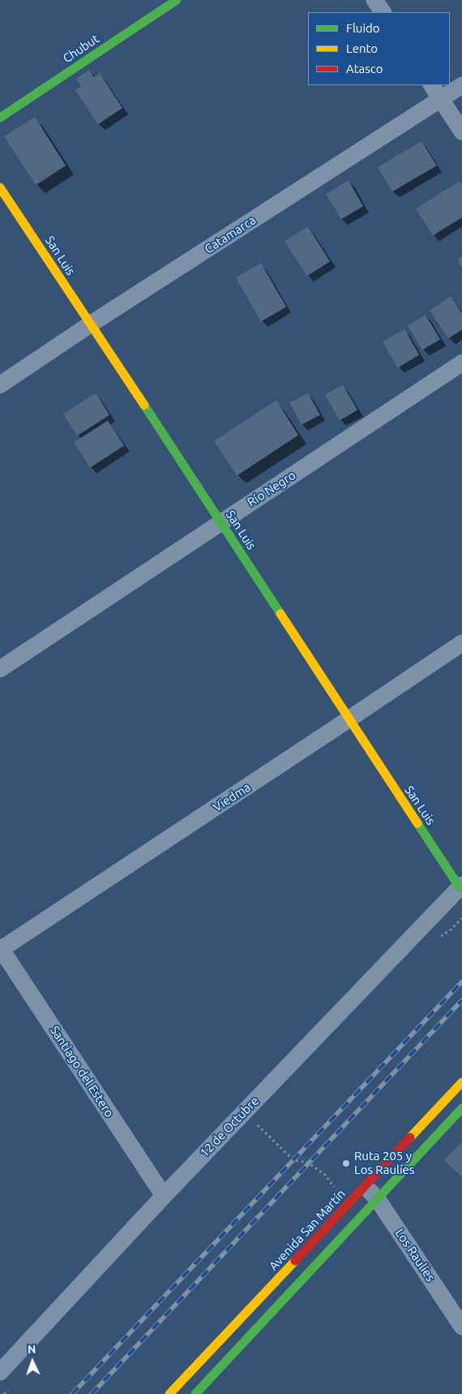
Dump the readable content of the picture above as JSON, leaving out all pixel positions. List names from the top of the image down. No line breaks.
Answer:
{"streets":{"street":["Chubut","Catamarca","San Luis","Río Negro","Viedma","Santiago del Estero","12 de Octubre","Avenida San Martín","Los Raulíes"]},"crossings":[["Catamarca","San Luis"],["San Luis","Río Negro"],["San Luis","Viedma"],["San Luis","12 de Octubre"],["Viedma","Santiago del Estero"],["Santiago del Estero","12 de Octubre"],["Avenida San Martín","Los Raulíes"]],"places":["Ruta 205 y Los Raulíes"],"legend":["Fluido","Lento","Atasco"],"north":"top"}
